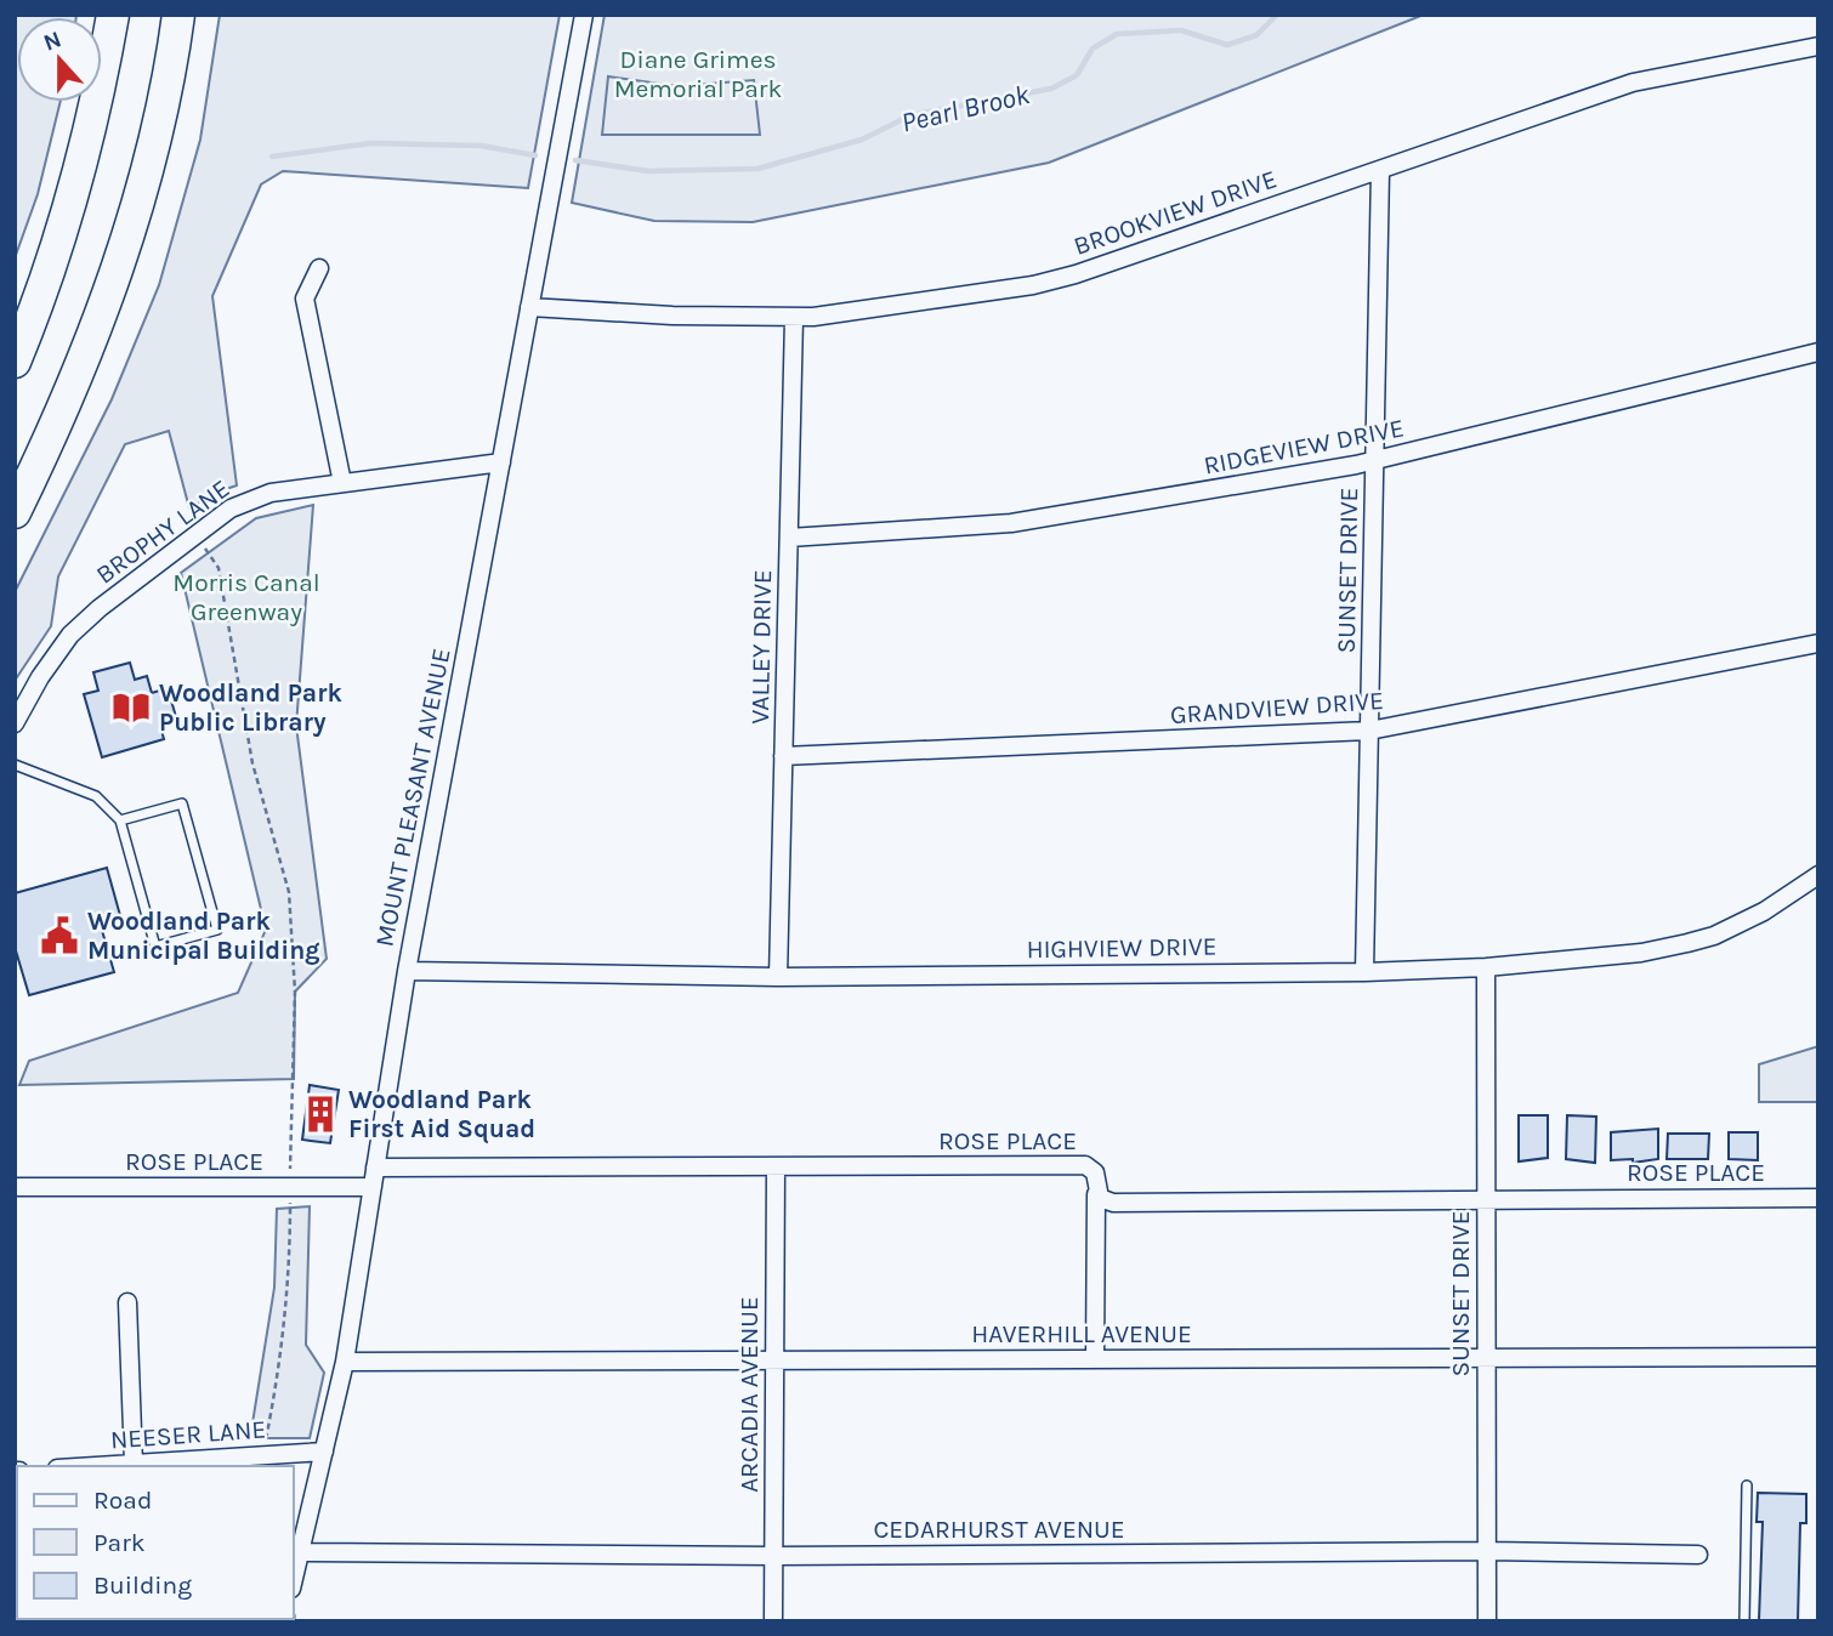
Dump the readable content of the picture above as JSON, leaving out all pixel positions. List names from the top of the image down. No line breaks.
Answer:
{"streets":{"street":["BROOKVIEW DRIVE","RIDGEVIEW DRIVE","BROPHY LANE","SUNSET DRIVE","VALLEY DRIVE","GRANDVIEW DRIVE","MOUNT PLEASANT AVENUE","HIGHVIEW DRIVE","ROSE PLACE","HAVERHILL AVENUE","ARCADIA AVENUE","NEESER LANE","CEDARHURST AVENUE"]},"crossings":[["BROOKVIEW DRIVE","SUNSET DRIVE"],["BROOKVIEW DRIVE","VALLEY DRIVE"],["BROOKVIEW DRIVE","MOUNT PLEASANT AVENUE"],["RIDGEVIEW DRIVE","SUNSET DRIVE"],["RIDGEVIEW DRIVE","VALLEY DRIVE"],["BROPHY LANE","MOUNT PLEASANT AVENUE"],["SUNSET DRIVE","GRANDVIEW DRIVE"],["SUNSET DRIVE","HIGHVIEW DRIVE"],["SUNSET DRIVE","ROSE PLACE"],["SUNSET DRIVE","HAVERHILL AVENUE"],["SUNSET DRIVE","CEDARHURST AVENUE"],["VALLEY DRIVE","GRANDVIEW DRIVE"],["VALLEY DRIVE","HIGHVIEW DRIVE"],["MOUNT PLEASANT AVENUE","HIGHVIEW DRIVE"],["MOUNT PLEASANT AVENUE","ROSE PLACE"],["MOUNT PLEASANT AVENUE","HAVERHILL AVENUE"],["MOUNT PLEASANT AVENUE","NEESER LANE"],["MOUNT PLEASANT AVENUE","CEDARHURST AVENUE"],["ROSE PLACE","ARCADIA AVENUE"],["HAVERHILL AVENUE","ARCADIA AVENUE"],["ARCADIA AVENUE","CEDARHURST AVENUE"]],"water":["Pearl Brook"],"parks":["Diane Grimes Memorial Park","Morris Canal Greenway"],"places":{"library":["Woodland Park Public Library"],"public building":["Woodland Park Municipal Building"],"building":["Woodland Park First Aid Squad"]},"legend":["Road","Park","Building"],"north":"top"}
